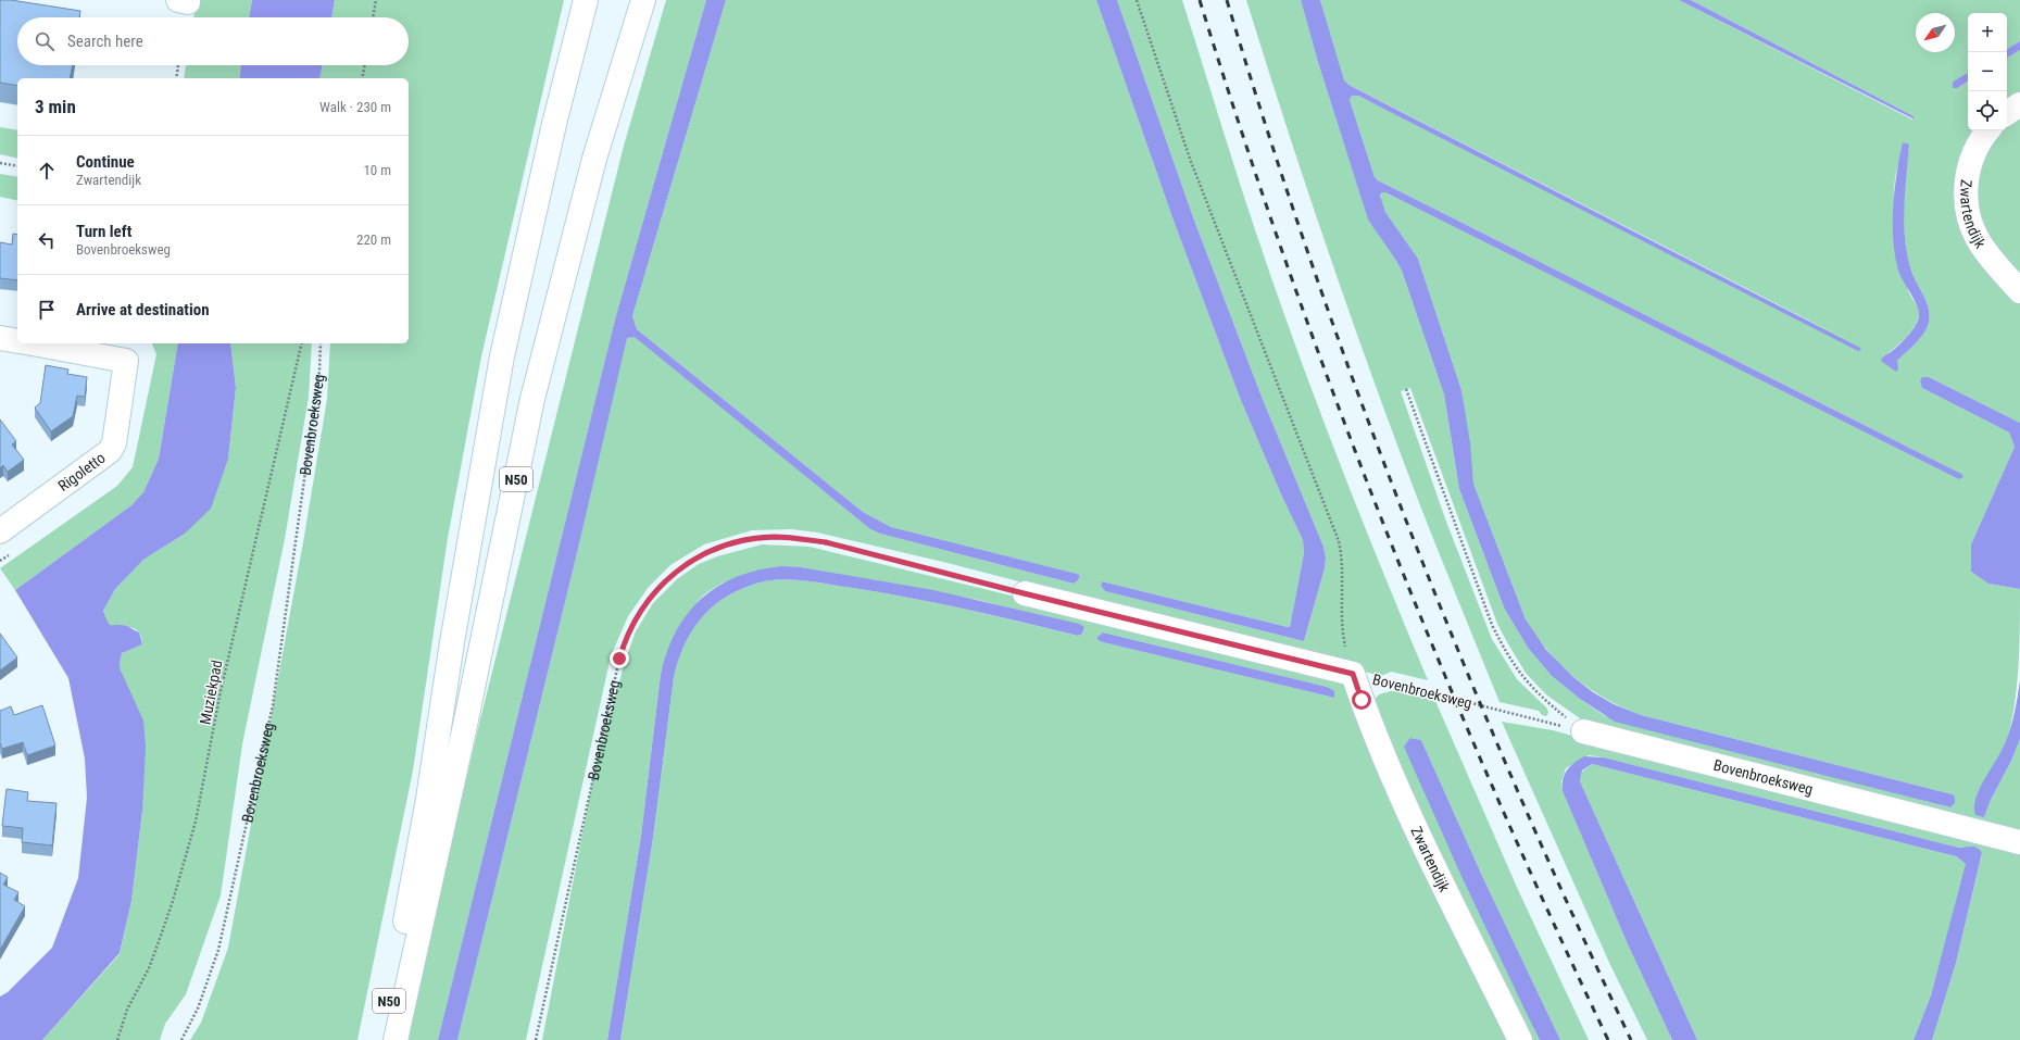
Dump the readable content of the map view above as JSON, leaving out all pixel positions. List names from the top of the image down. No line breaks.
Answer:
{"streets":{"main road":["Zwartendijk","Bovenbroeksweg","Rigoletto","N50"],"path":["Muziekpad"]},"crossings":[["Zwartendijk","Bovenbroeksweg"]],"north":"bottom left","page":{"map_buttons":["+","−"],"search":"Search here","heading":["3 min","Walk · 230 m"],"list":[["Continue","Zwartendijk","10 m"],["Turn left","Bovenbroeksweg","220 m"],"Arrive at destination"]}}
